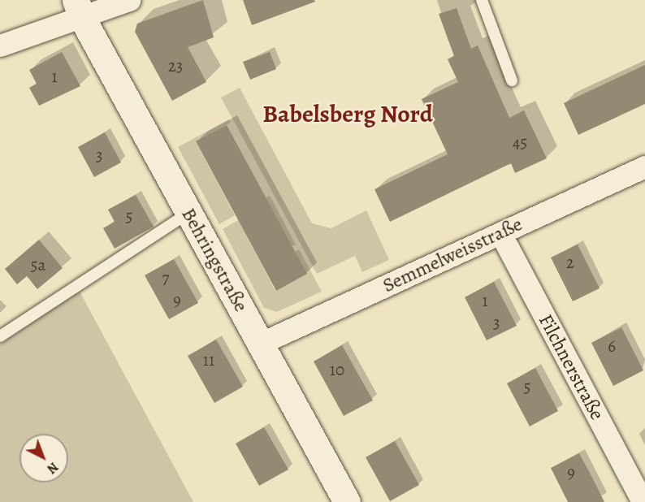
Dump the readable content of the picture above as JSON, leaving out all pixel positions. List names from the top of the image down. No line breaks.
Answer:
{"streets":{"street":["Semmelweisstraße","Behringstraße","Filchnerstraße"]},"crossings":[["Semmelweisstraße","Behringstraße"],["Semmelweisstraße","Filchnerstraße"]],"districts":["Babelsberg Nord"],"house_numbers":["23","1","45","3","5","2","5a","7","9","1","3","6","11","10","5","9"],"north":"bottom right"}
